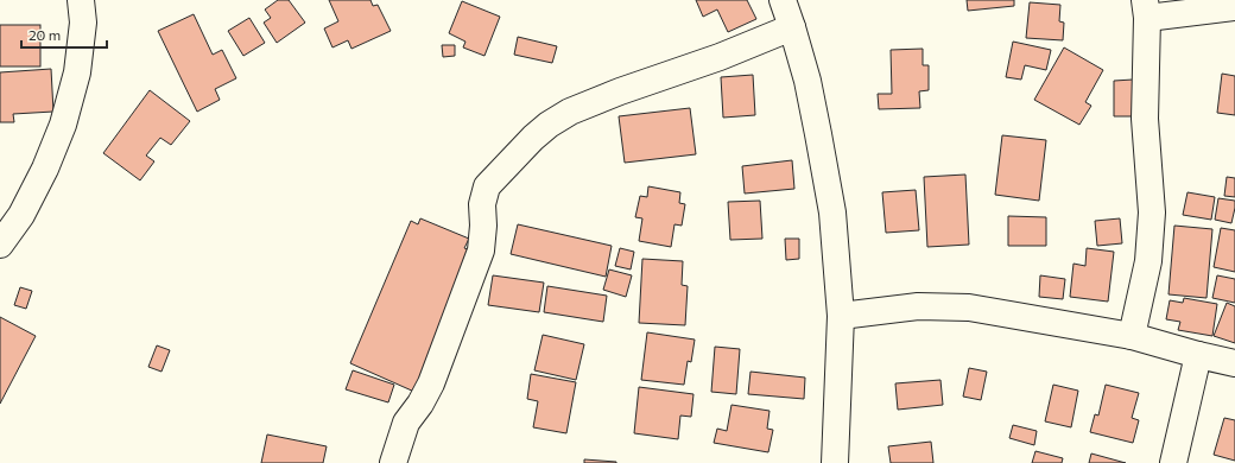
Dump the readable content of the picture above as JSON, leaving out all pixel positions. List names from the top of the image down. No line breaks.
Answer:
{"scale_bar":"20 m"}
